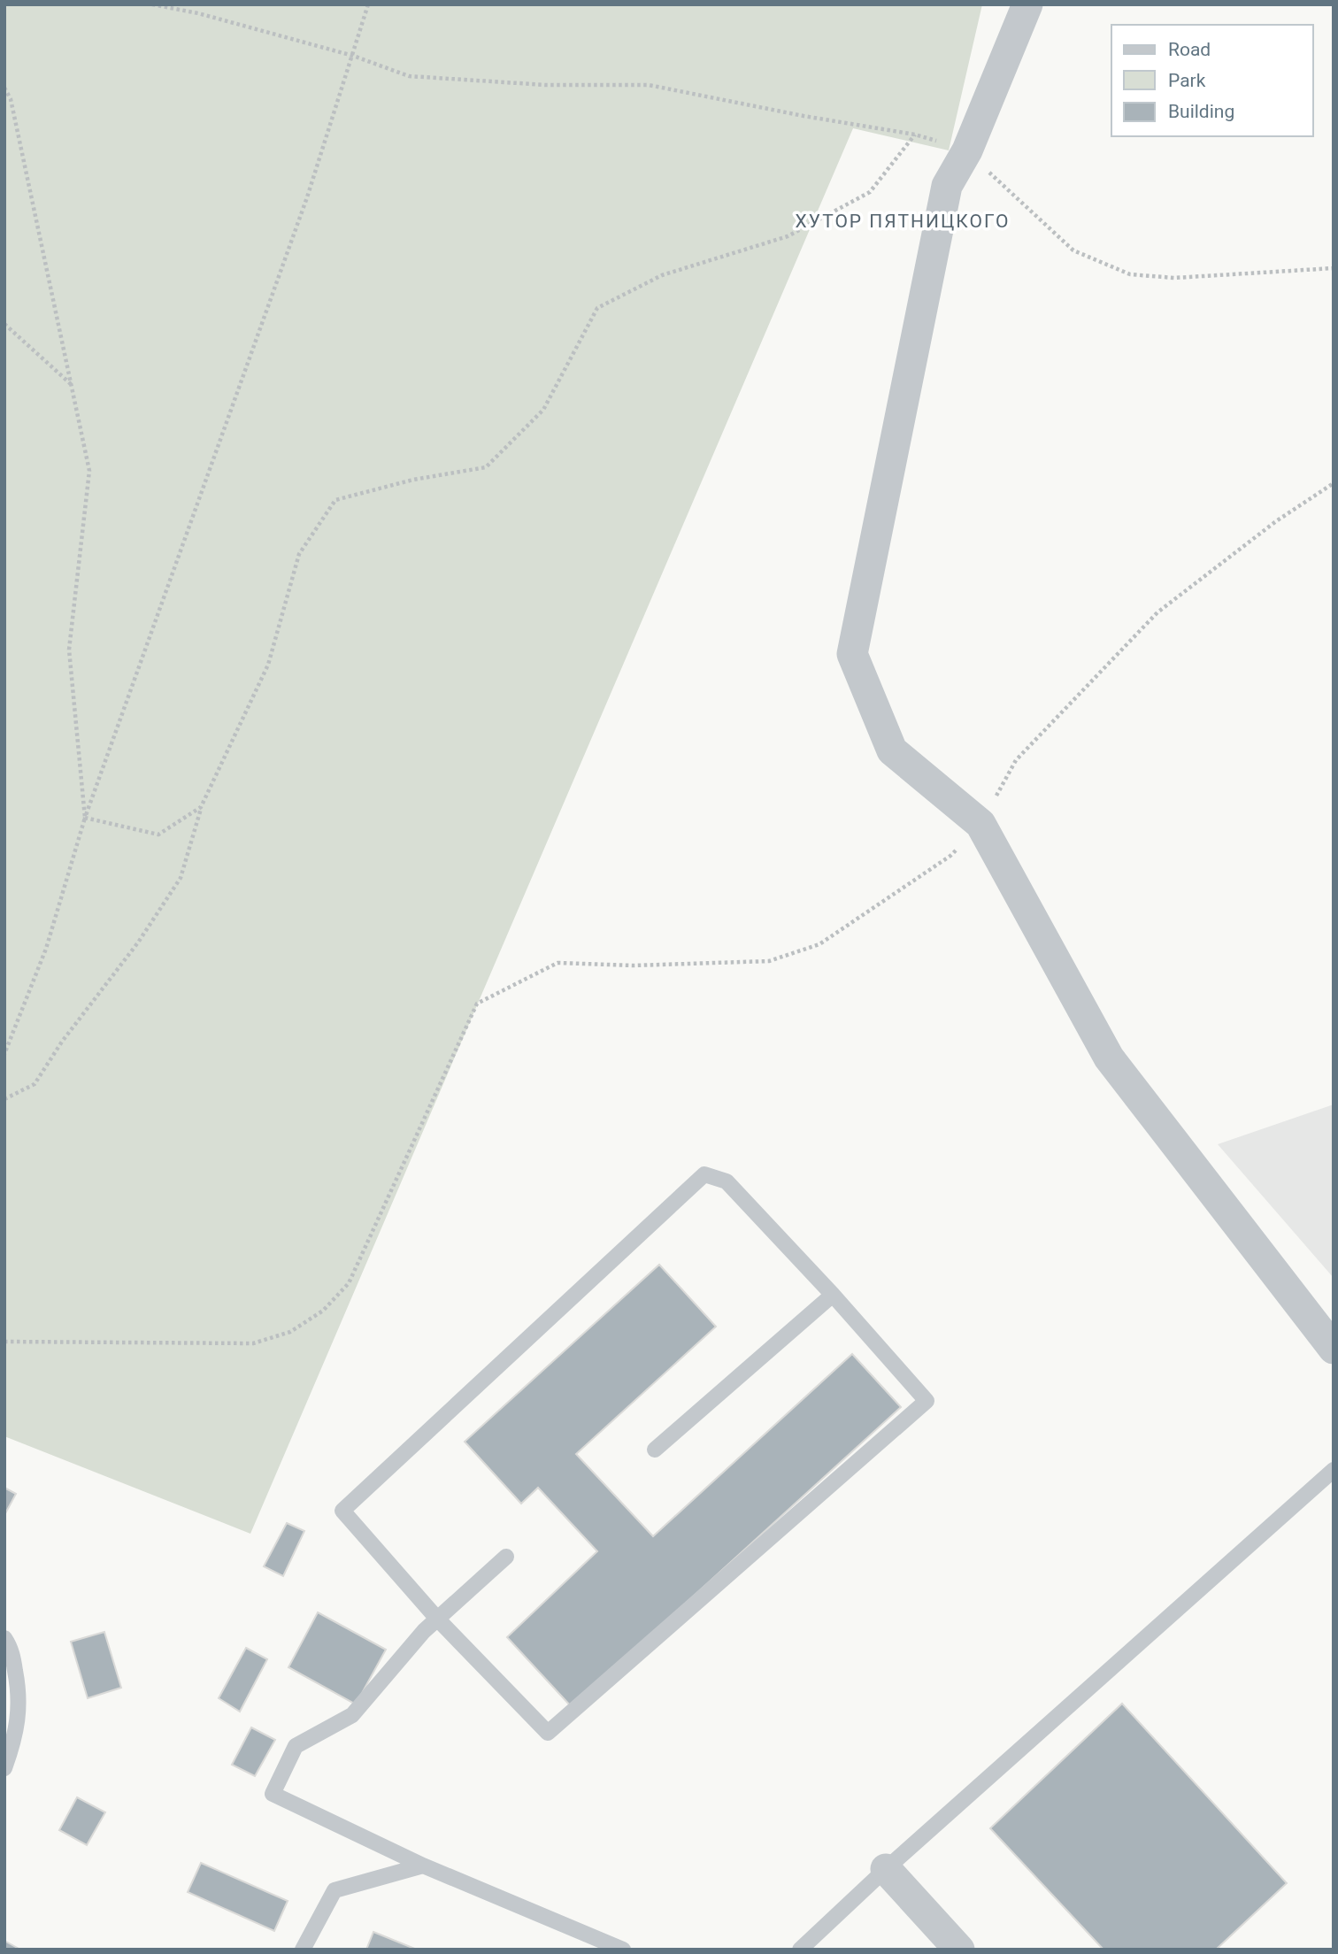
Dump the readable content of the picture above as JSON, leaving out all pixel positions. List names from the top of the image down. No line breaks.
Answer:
{"districts":["ХУТОР ПЯТНИЦКОГО"],"legend":["Road","Park","Building"]}
